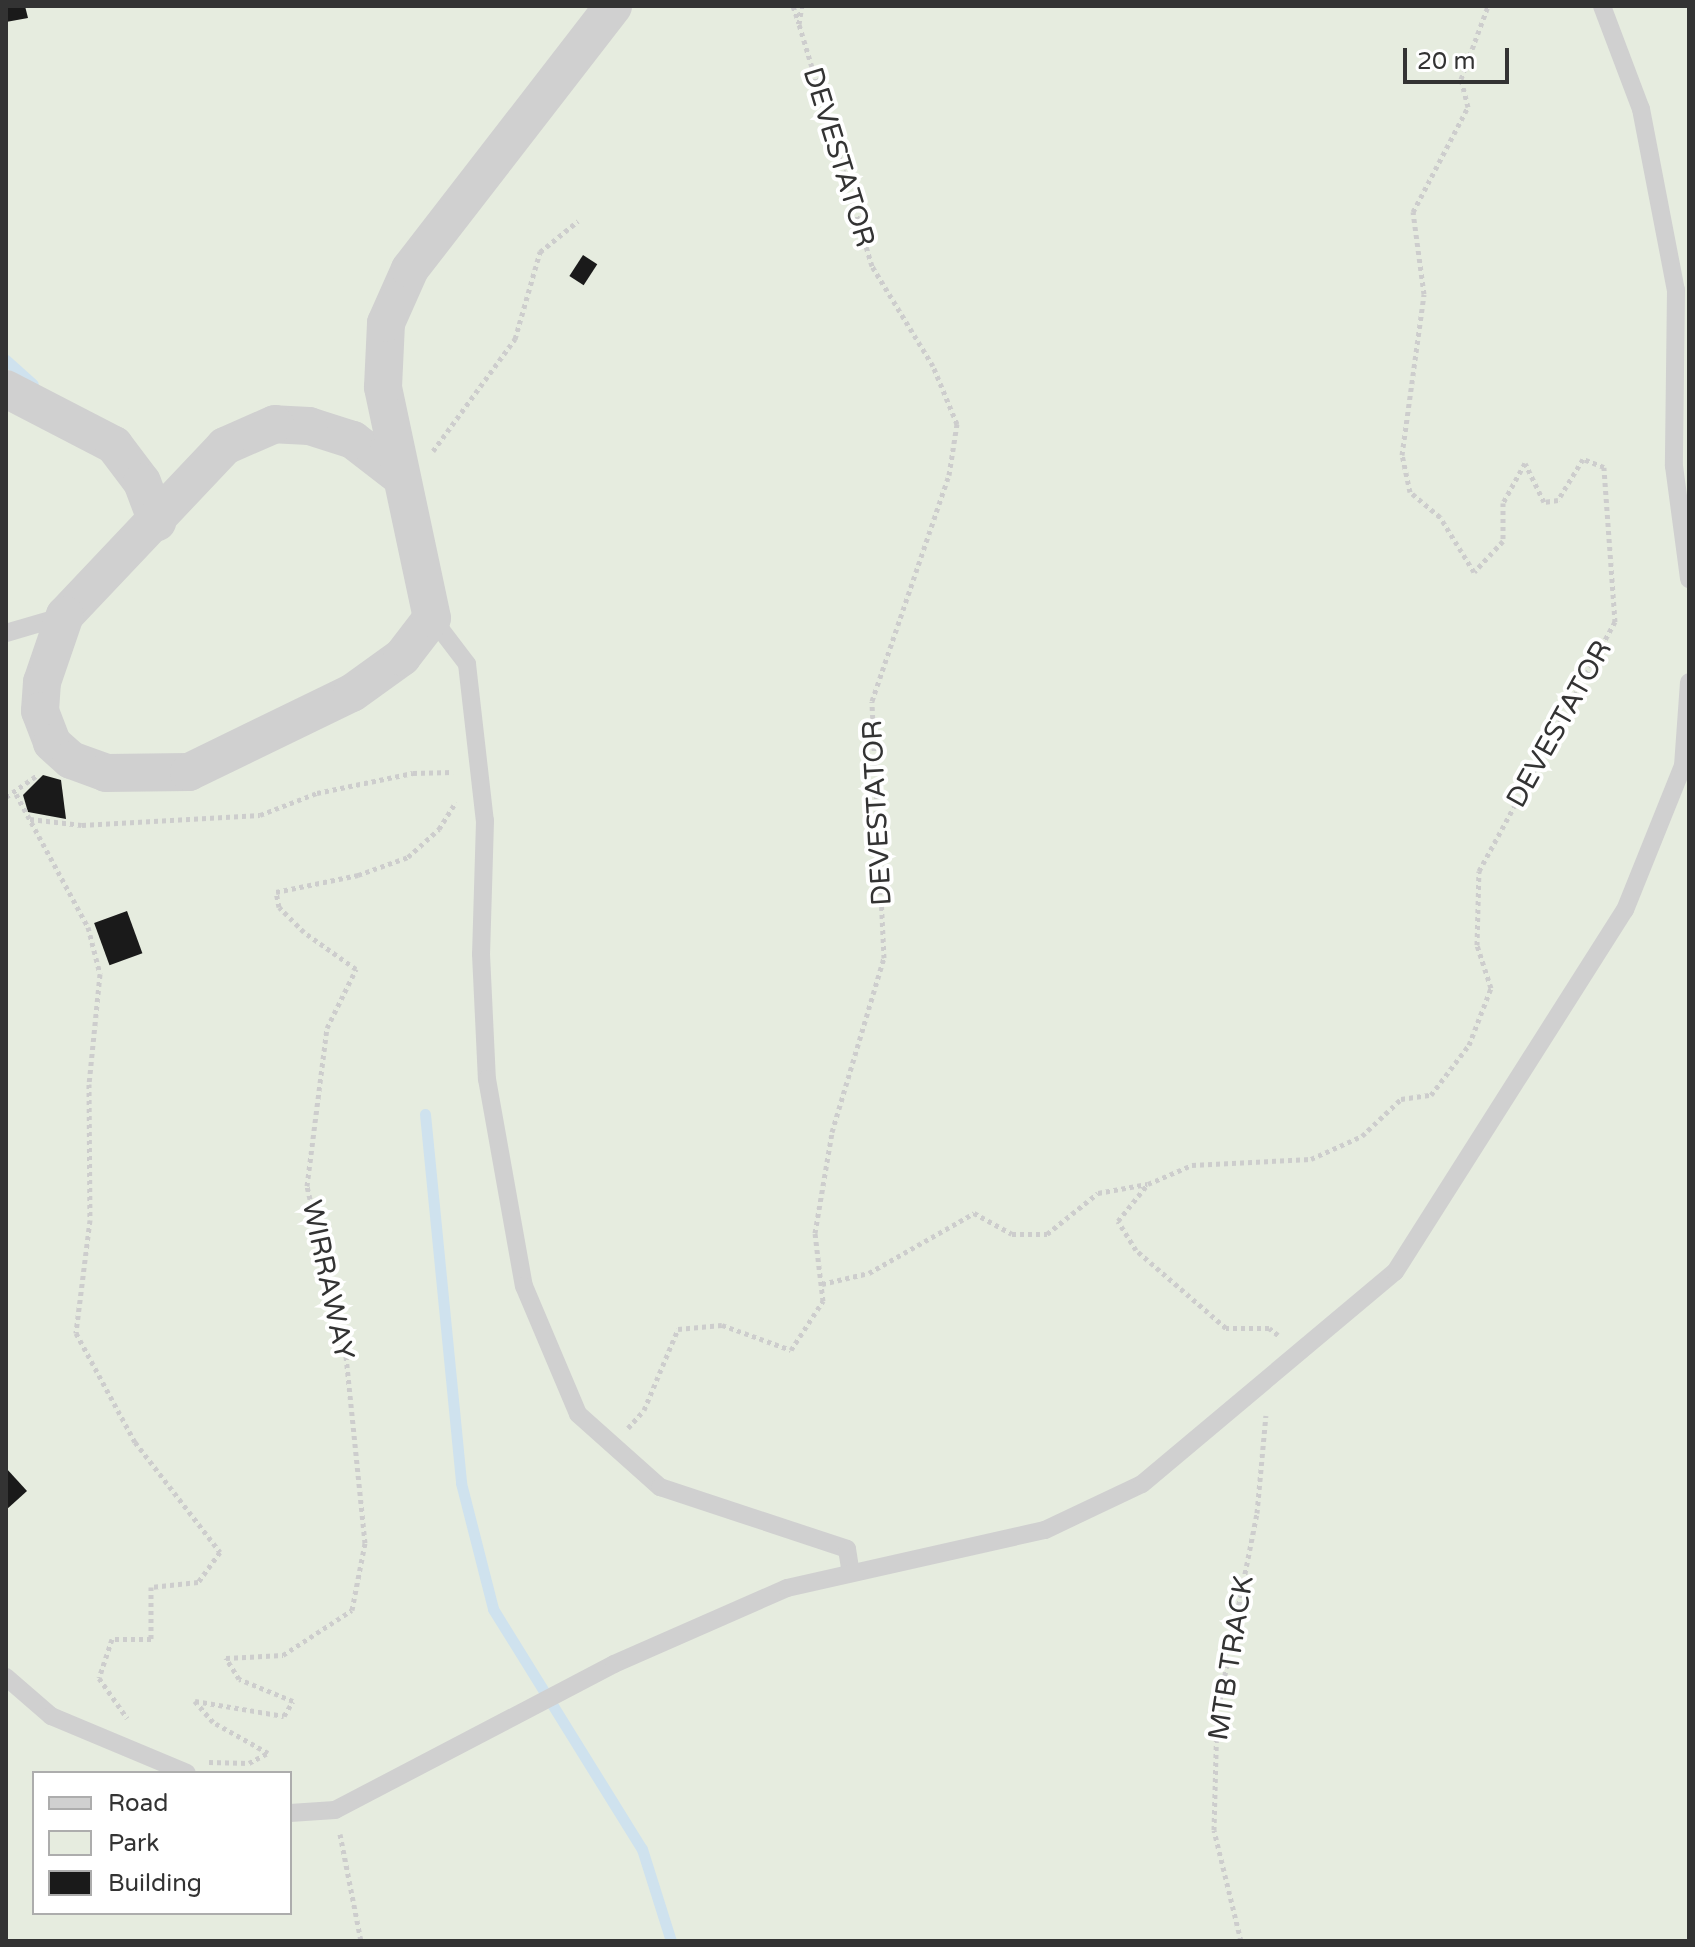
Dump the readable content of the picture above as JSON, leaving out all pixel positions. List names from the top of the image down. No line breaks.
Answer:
{"streets":{"path":["DEVESTATOR","WIRRAWAY","MTB TRACK"]},"legend":["Road","Park","Building"],"scale_bar":"20 m"}
